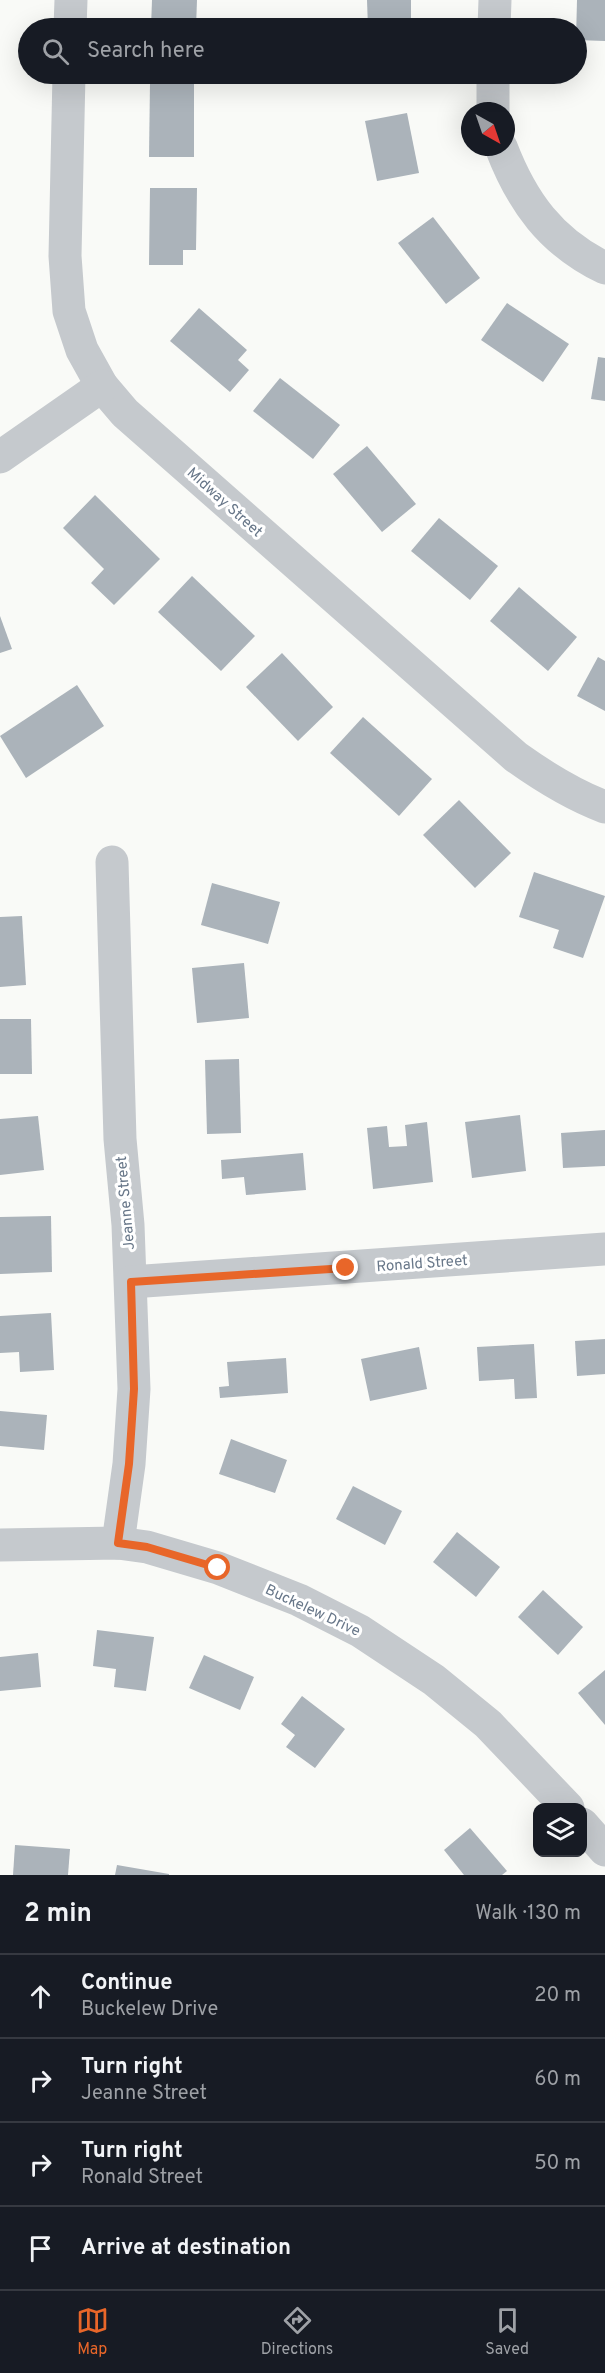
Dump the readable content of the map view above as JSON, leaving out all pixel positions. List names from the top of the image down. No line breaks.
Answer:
{"streets":{"street":["Midway Street","Jeanne Street","Ronald Street","Buckelew Drive"]},"crossings":[["Jeanne Street","Ronald Street"],["Jeanne Street","Buckelew Drive"]],"north":"bottom right","page":{"search":"Search here","heading":["2 min","Walk · 130 m"],"list":[["Continue","Buckelew Drive","20 m"],["Turn right","Jeanne Street","60 m"],["Turn right","Ronald Street","50 m"],"Arrive at destination"],"nav":["Map","Directions","Saved"]}}
